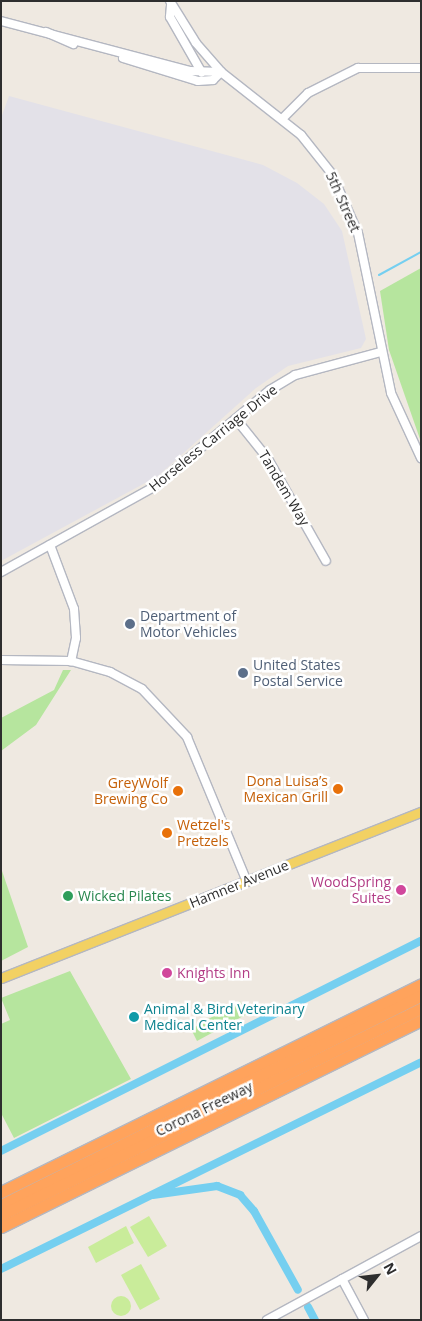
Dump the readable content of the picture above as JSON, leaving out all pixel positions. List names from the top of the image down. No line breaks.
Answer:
{"streets":{"highway":["Corona Freeway"],"main road":["Hamner Avenue"],"street":["5th Street","Horseless Carriage Drive","Tandem Way"]},"crossings":[["5th Street","Horseless Carriage Drive"],["Horseless Carriage Drive","Tandem Way"]],"places":["Department of Motor Vehicles","United States Postal Service","Dona Luisa’s Mexican Grill","GreyWolf Brewing Co","Wetzel's Pretzels","WoodSpring Suites","Wicked Pilates","Knights Inn","Animal & Bird Veterinary Medical Center"],"north":"top right"}
